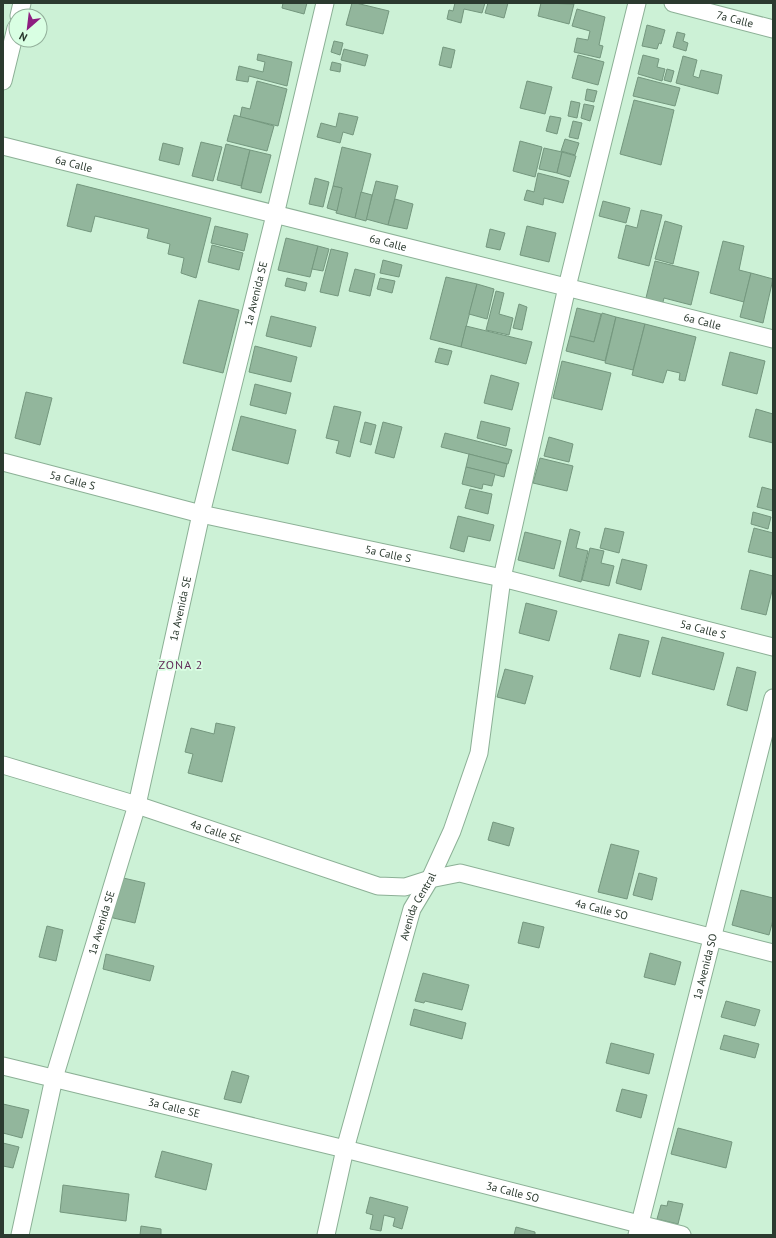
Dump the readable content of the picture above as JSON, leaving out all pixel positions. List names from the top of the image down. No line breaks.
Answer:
{"streets":{"street":["7a Calle","6a Calle","1a Avenida SE","5a Calle S","4a Calle SE","Avenida Central","4a Calle SO","1a Avenida SO","3a Calle SE","3a Calle SO"]},"crossings":[["6a Calle","1a Avenida SE"],["6a Calle","Avenida Central"],["1a Avenida SE","5a Calle S"],["1a Avenida SE","4a Calle SE"],["1a Avenida SE","3a Calle SE"],["5a Calle S","Avenida Central"],["4a Calle SE","Avenida Central"],["4a Calle SE","4a Calle SO"],["Avenida Central","4a Calle SO"],["Avenida Central","3a Calle SE"],["Avenida Central","3a Calle SO"],["4a Calle SO","1a Avenida SO"],["1a Avenida SO","3a Calle SO"],["3a Calle SE","3a Calle SO"]],"districts":["ZONA 2"],"north":"bottom left"}
